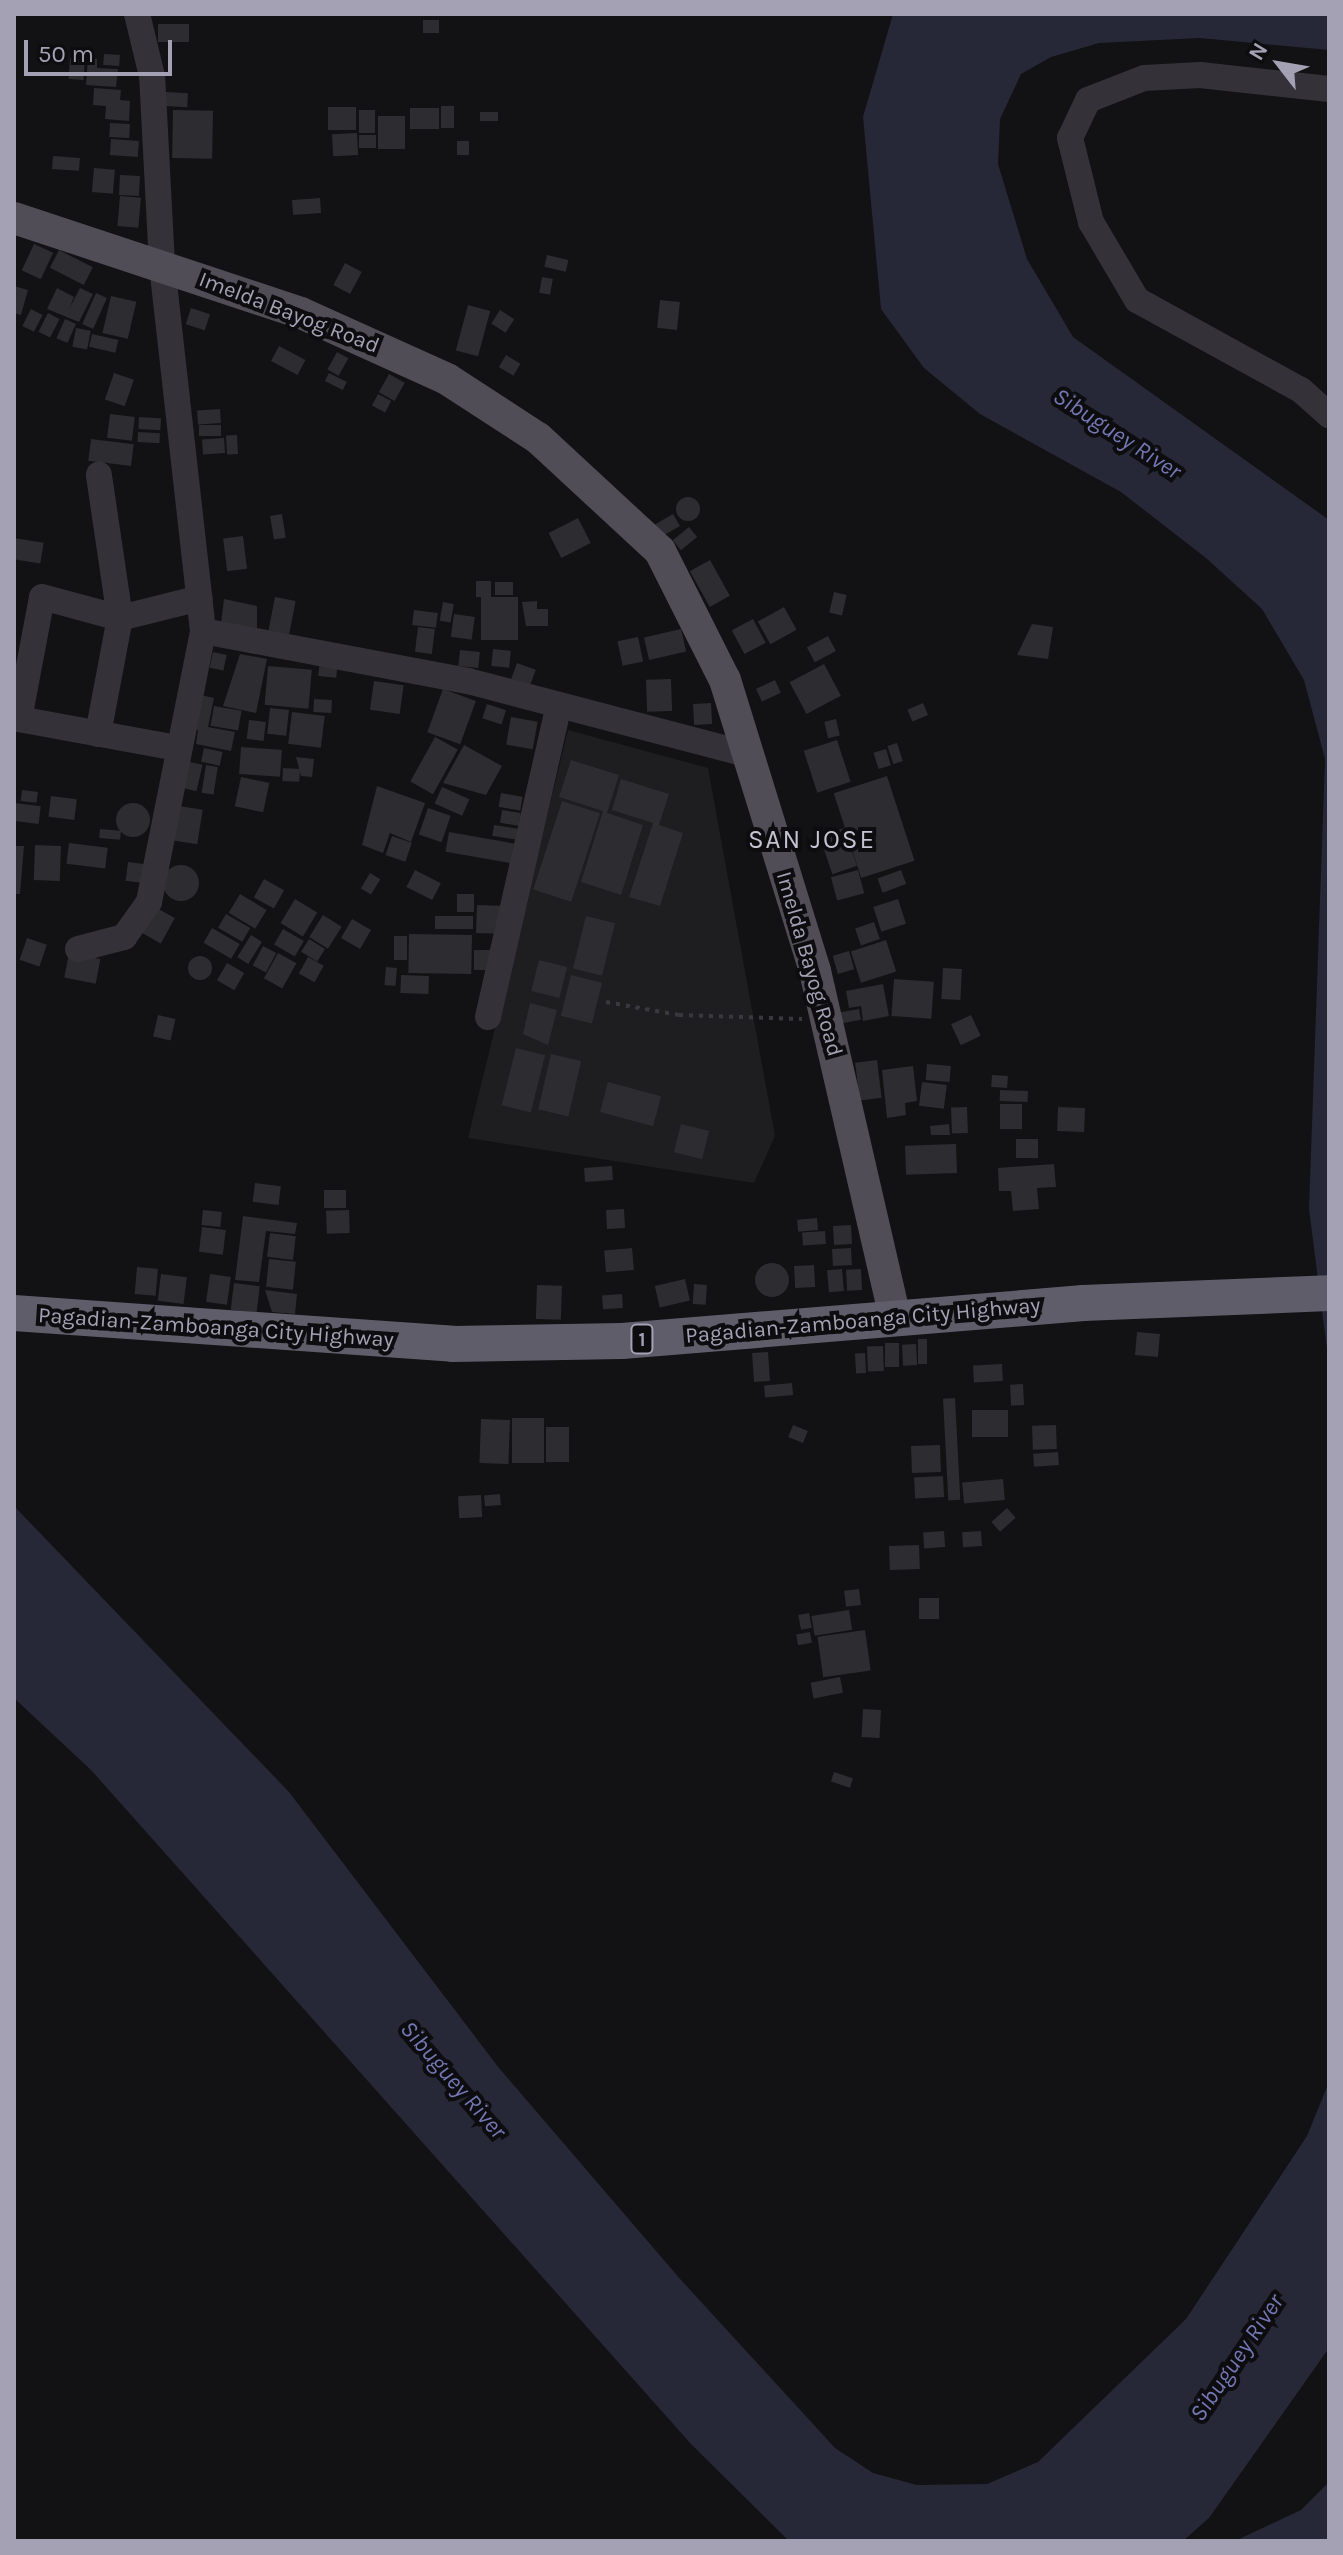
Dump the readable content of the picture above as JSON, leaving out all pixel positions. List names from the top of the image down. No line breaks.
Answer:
{"streets":{"highway":["Pagadian-Zamboanga City Highway","1"],"main road":["Imelda Bayog Road"]},"crossings":[["Imelda Bayog Road","Pagadian-Zamboanga City Highway"]],"districts":["SAN JOSE"],"water":["Sibuguey River"],"scale_bar":"50 m","north":"top left"}
